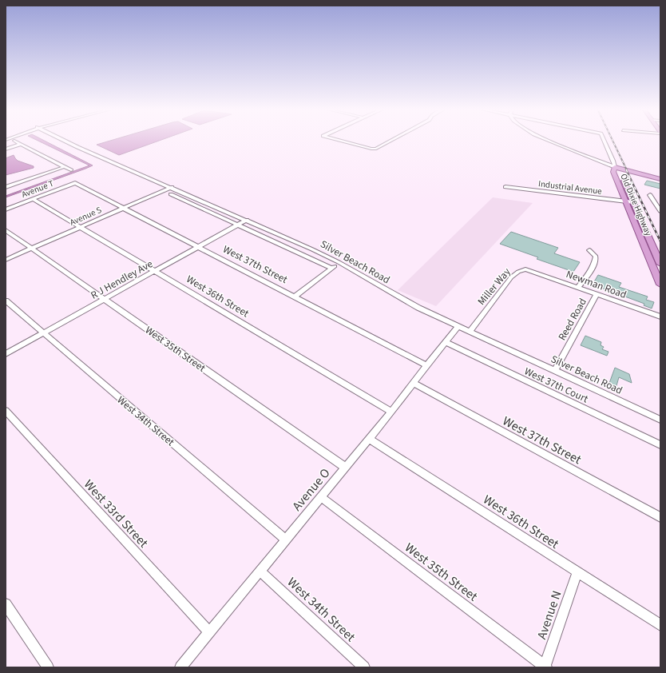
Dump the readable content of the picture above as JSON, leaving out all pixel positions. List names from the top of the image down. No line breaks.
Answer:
{"streets":{"main road":["Old Dixie Highway"],"street":["Industrial Avenue","Avenue T","Avenue S","Silver Beach Road","West 37th Street","R J Hendley Ave","Newman Road","Miller Way","West 36th Street","Reed Road","West 35th Street","West 37th Court","West 34th Street","Avenue O","West 33rd Street","Avenue N"]},"crossings":[["Industrial Avenue","Old Dixie Highway"],["Avenue T","West 37th Street"],["Avenue T","West 36th Street"],["Avenue S","Silver Beach Road"],["Avenue S","West 37th Street"],["Avenue S","West 36th Street"],["Avenue S","West 35th Street"],["Silver Beach Road","R J Hendley Ave"],["Silver Beach Road","Miller Way"],["Silver Beach Road","Reed Road"],["Silver Beach Road","Avenue O"],["West 37th Street","R J Hendley Ave"],["West 37th Street","Avenue O"],["R J Hendley Ave","West 36th Street"],["R J Hendley Ave","West 35th Street"],["R J Hendley Ave","West 34th Street"],["Newman Road","Miller Way"],["Newman Road","Reed Road"],["West 36th Street","Avenue O"],["West 36th Street","Avenue N"],["West 35th Street","Avenue O"],["West 35th Street","Avenue N"],["West 37th Court","Avenue O"],["West 34th Street","Avenue O"],["Avenue O","West 33rd Street"]]}
